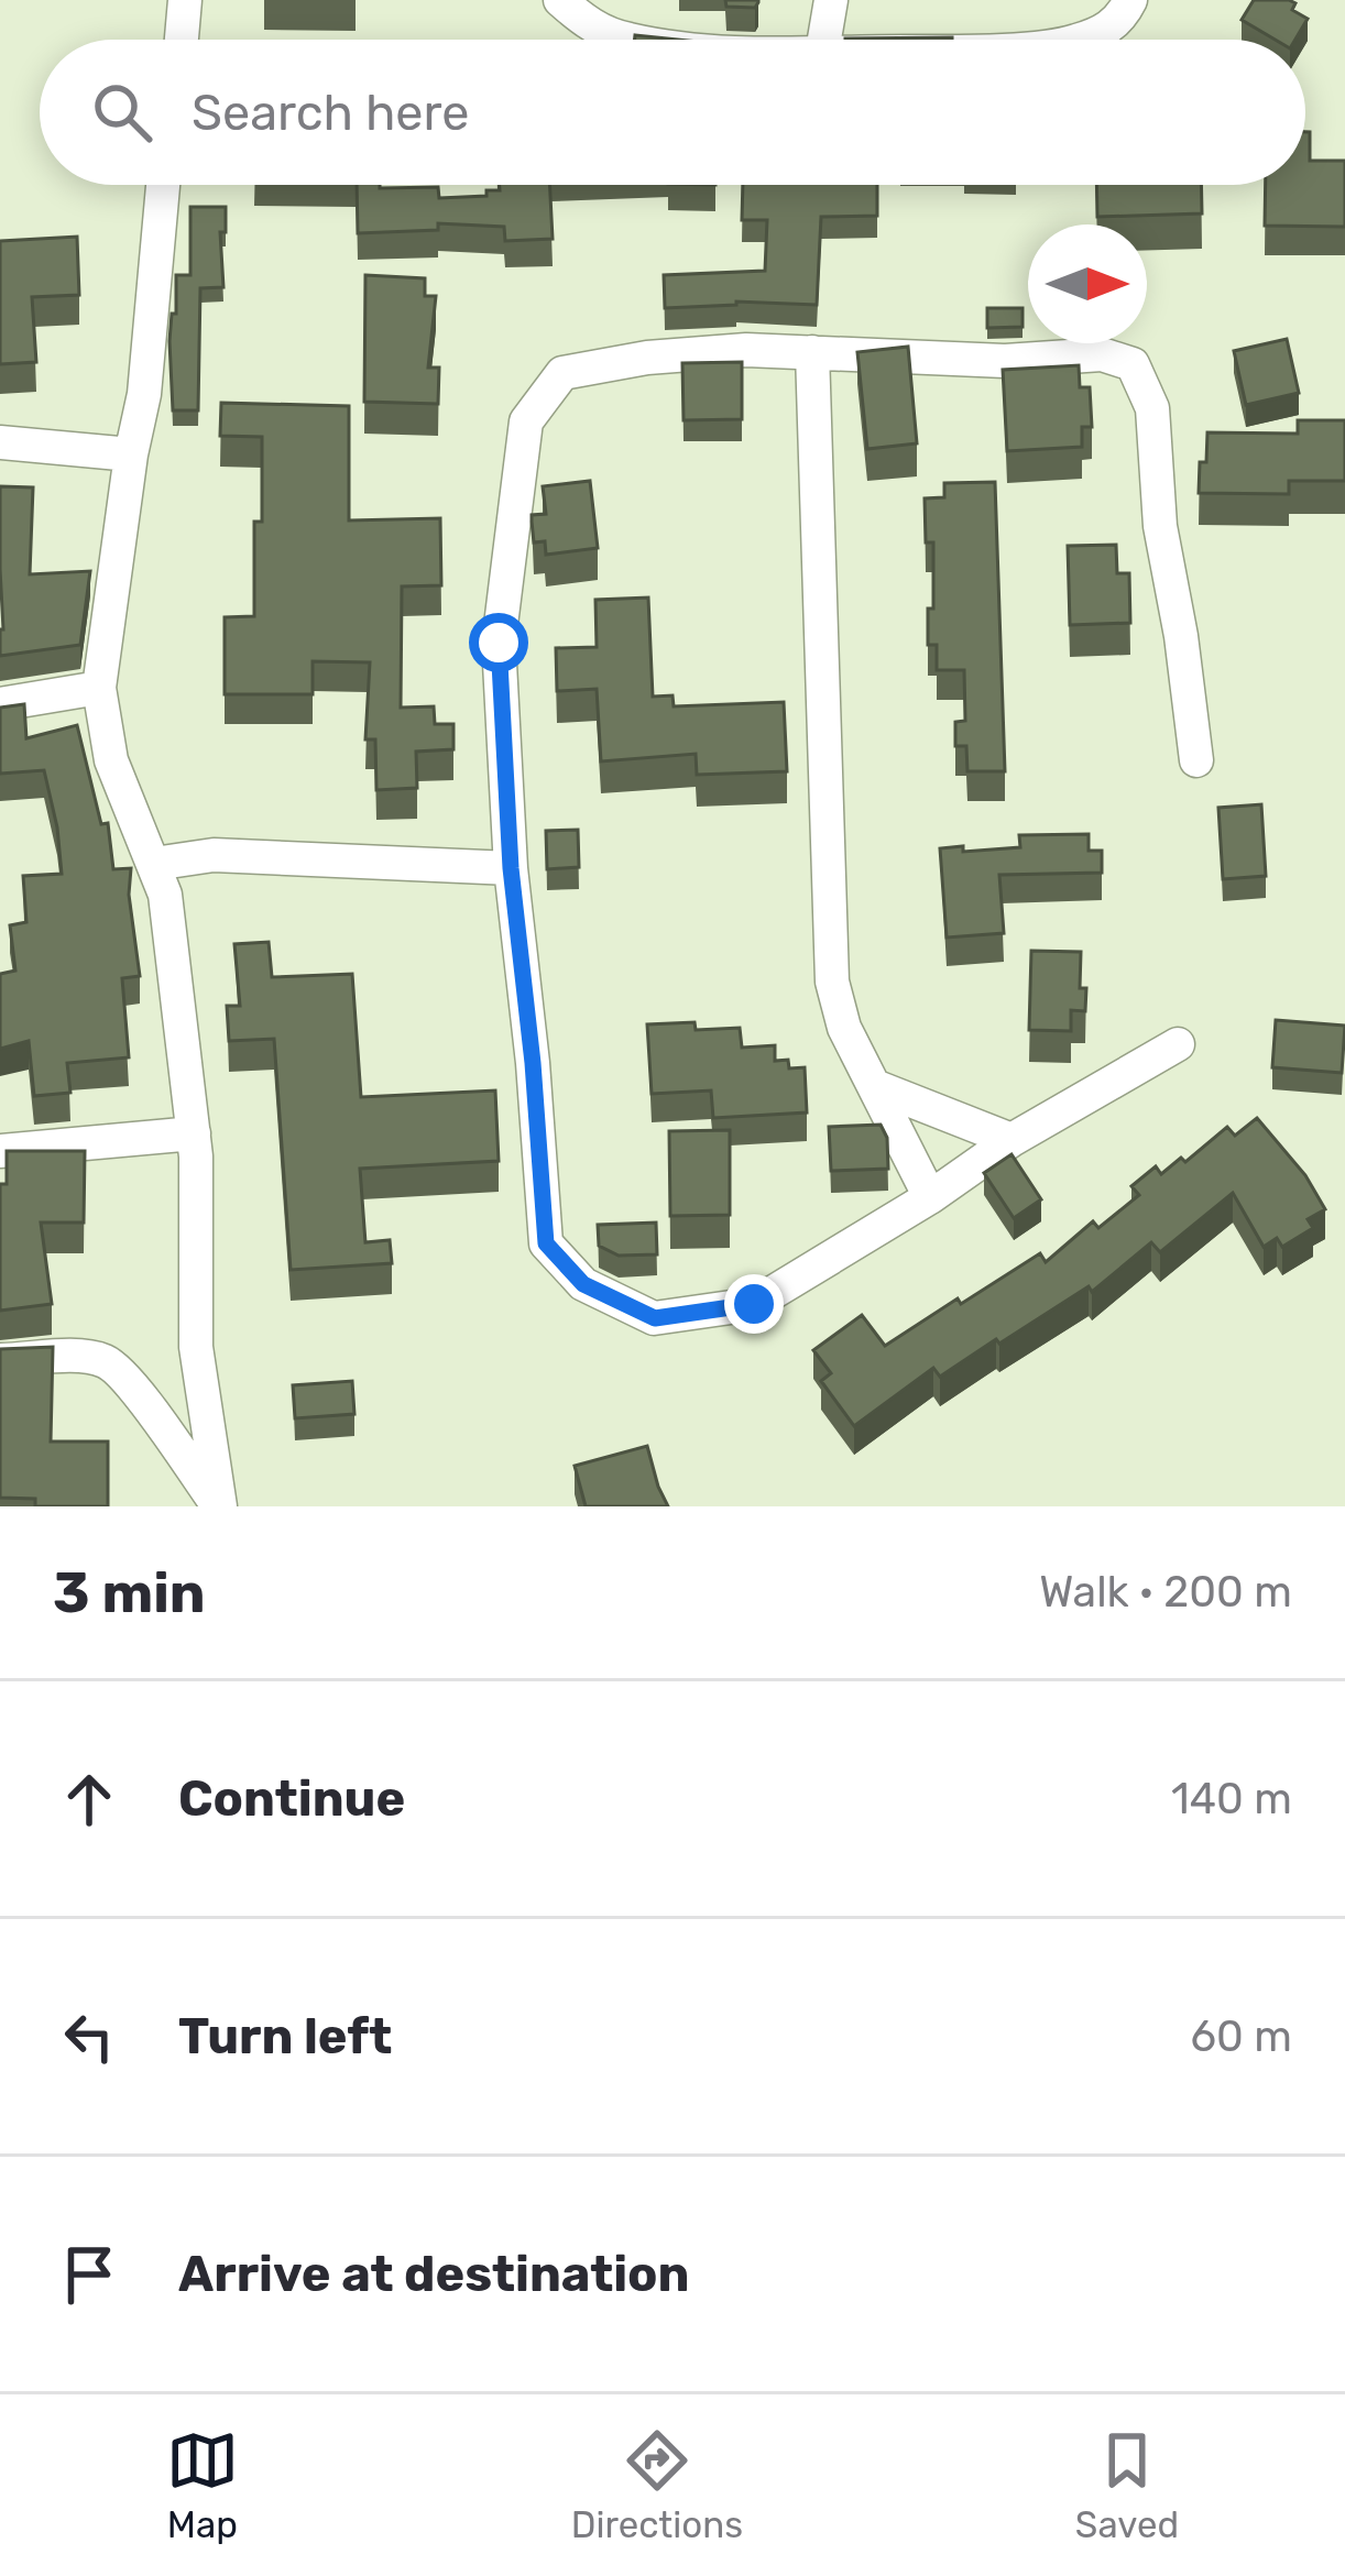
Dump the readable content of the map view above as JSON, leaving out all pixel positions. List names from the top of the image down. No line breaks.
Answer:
{"north":"right","page":{"search":"Search here","heading":["3 min","Walk · 200 m"],"list":[["Continue","140 m"],["Turn left","60 m"],"Arrive at destination"],"nav":["Map","Directions","Saved"]}}
